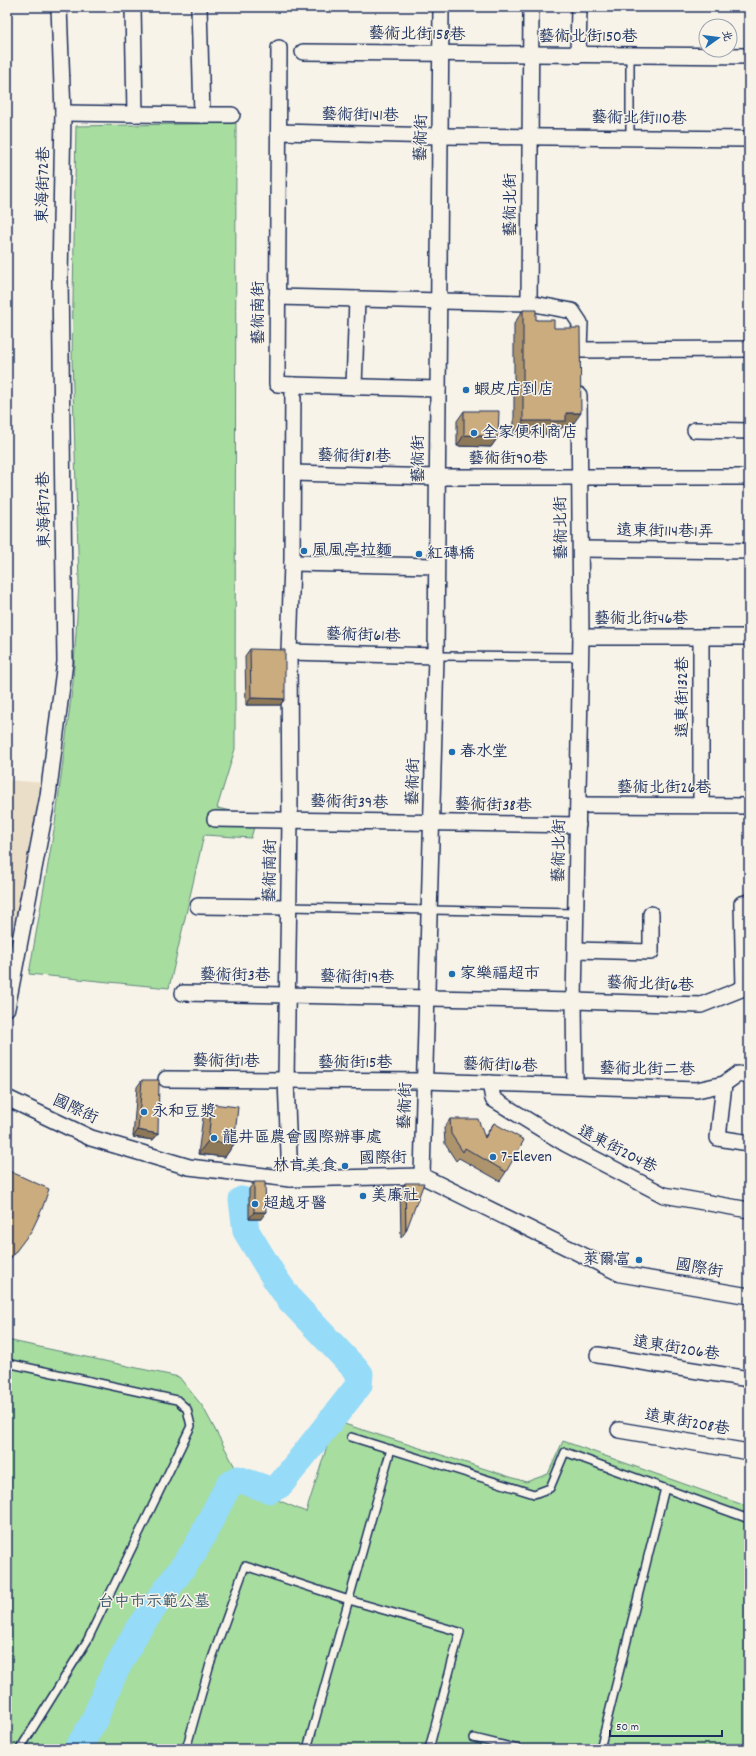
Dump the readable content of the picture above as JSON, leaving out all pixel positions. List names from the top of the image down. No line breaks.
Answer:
{"streets":{"street":["藝術北街158巷","藝術北街150巷","藝術街141巷","藝術北街110巷","藝術街","東海街72巷","藝術北街","藝術南街","藝術街81巷","藝術街90巷","遠東街114巷1弄","藝術北街46巷","藝術街61巷","遠東街132巷","藝術北街26巷","藝術街39巷","藝術街38巷","藝術街3巷","藝術街19巷","藝術北街6巷","藝術街1巷","藝術街15巷","藝術街16巷","藝術北街二巷","國際街","遠東街204巷","遠東街206巷","遠東街208巷"]},"crossings":[["藝術北街158巷","藝術北街150巷"],["藝術北街158巷","藝術街"],["藝術北街158巷","藝術北街"],["藝術北街150巷","藝術北街"],["藝術街141巷","藝術北街110巷"],["藝術街141巷","藝術街"],["藝術街141巷","藝術北街"],["藝術街141巷","藝術南街"],["藝術北街110巷","藝術北街"],["藝術街","藝術街81巷"],["藝術街","藝術街90巷"],["藝術街","藝術街61巷"],["藝術街","藝術街39巷"],["藝術街","藝術街38巷"],["藝術街","藝術街19巷"],["藝術街","藝術北街6巷"],["藝術街","藝術街15巷"],["藝術街","藝術街16巷"],["藝術街","國際街"],["藝術北街","藝術街90巷"],["藝術北街","遠東街114巷1弄"],["藝術北街","藝術北街46巷"],["藝術北街","藝術北街26巷"],["藝術北街","藝術街38巷"],["藝術北街","藝術北街6巷"],["藝術北街","藝術街16巷"],["藝術北街","藝術北街二巷"],["藝術南街","藝術街81巷"],["藝術南街","藝術街61巷"],["藝術南街","藝術街39巷"],["藝術南街","藝術街3巷"],["藝術南街","藝術街19巷"],["藝術南街","藝術街1巷"],["藝術南街","藝術街15巷"],["藝術南街","國際街"],["藝術街81巷","藝術街90巷"],["藝術北街46巷","遠東街132巷"],["遠東街132巷","藝術北街26巷"],["藝術街39巷","藝術街38巷"],["藝術街3巷","藝術街19巷"],["藝術街19巷","藝術北街6巷"],["藝術街1巷","藝術街15巷"],["藝術街15巷","藝術街16巷"],["藝術街16巷","藝術北街二巷"],["藝術街16巷","遠東街204巷"]],"parks":["台中市示範公墓"],"places":["蝦皮店到店","全家便利商店","風風亭拉麵","紅磚橋","春水堂","家樂福超市","永和豆漿","龍井區農會國際辦事處","7-Eleven","林肯美食","美廉社","超越牙醫","萊爾富"],"scale_bar":"50 m","north":"right"}
